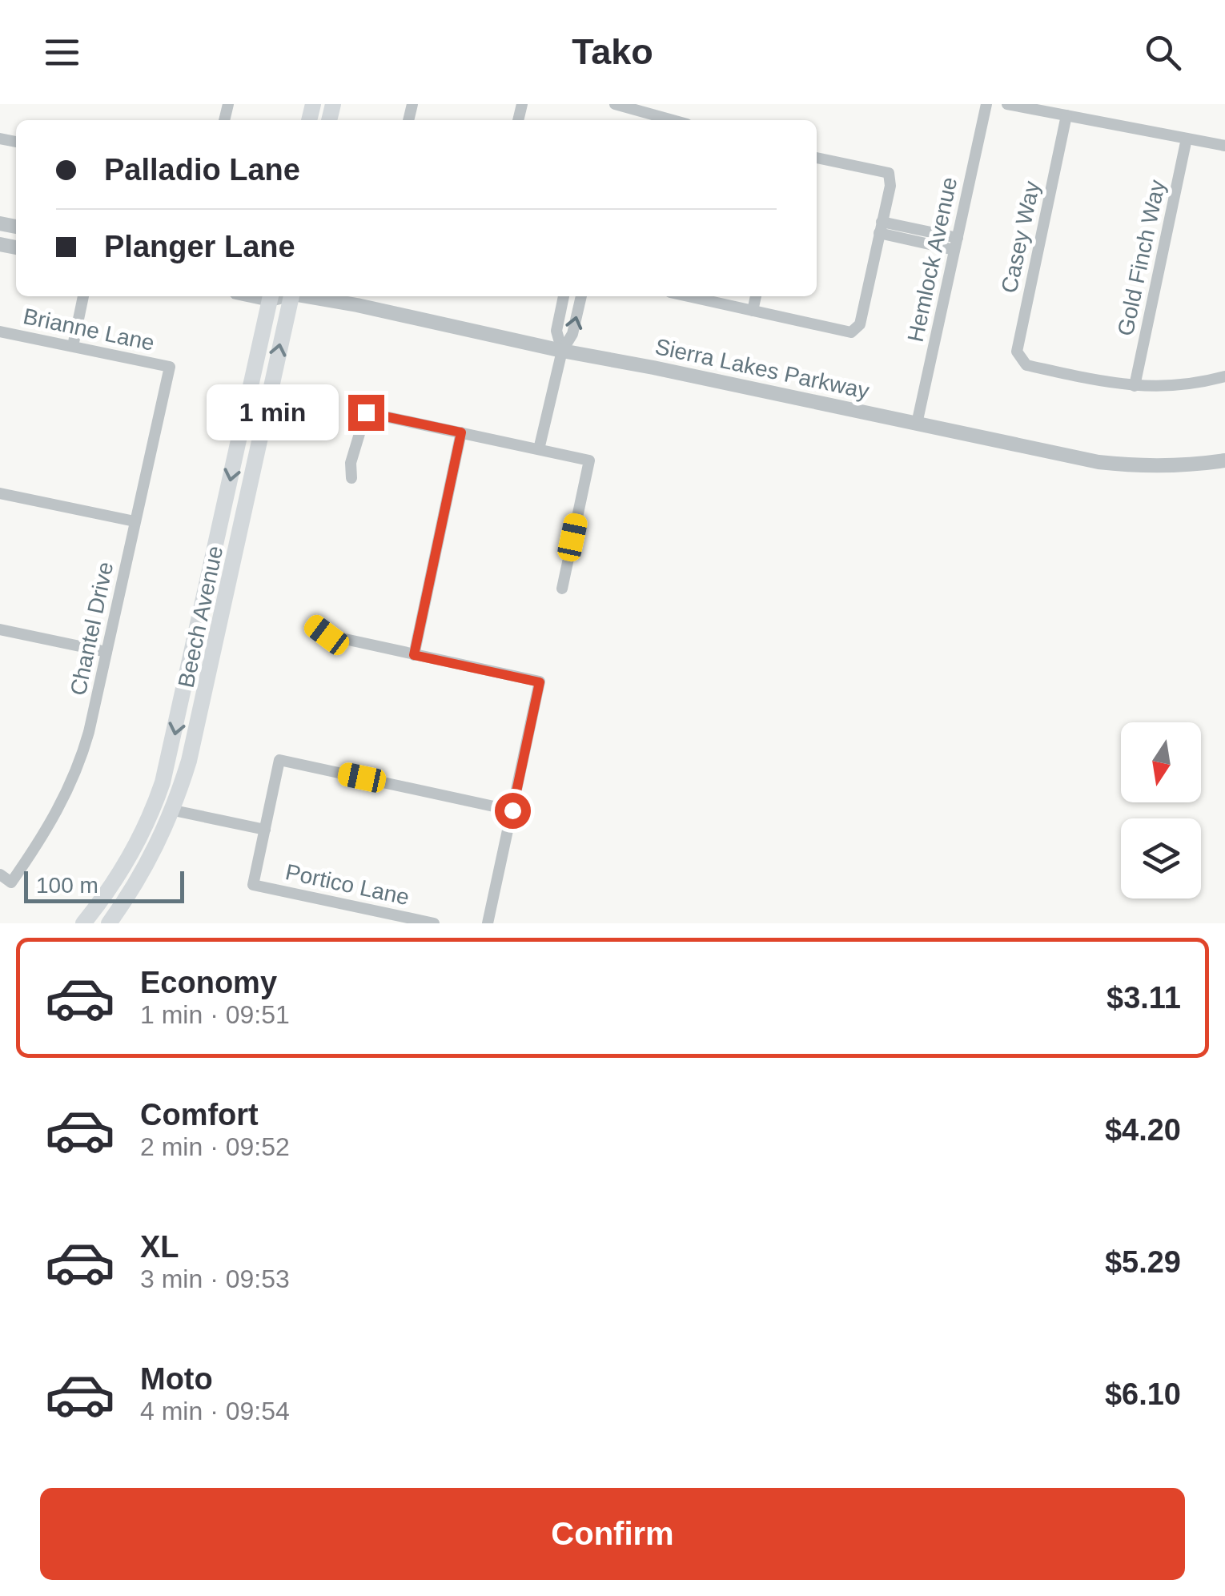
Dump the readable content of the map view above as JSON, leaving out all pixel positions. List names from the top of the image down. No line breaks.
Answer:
{"streets":{"main road":["Beech Avenue"],"street":["Casey Way","Gold Finch Way","Hemlock Avenue","Brianne Lane","Sierra Lakes Parkway","Chantel Drive","Portico Lane"]},"crossings":[["Casey Way","Gold Finch Way"],["Hemlock Avenue","Sierra Lakes Parkway"],["Brianne Lane","Chantel Drive"]],"scale_bar":"100 m","north":"bottom","page":{"header":"Tako","banner":["Palladio Lane","Planger Lane"],"bubble":"1 min","scale":"100 m","list":[{"name":"Economy","note":"1 min · 09:51","value":"$3.11"},{"name":"Comfort","note":"2 min · 09:52","value":"$4.20"},{"name":"XL","note":"3 min · 09:53","value":"$5.29"},{"name":"Moto","note":"4 min · 09:54","value":"$6.10"}],"buttons":"Confirm"}}
